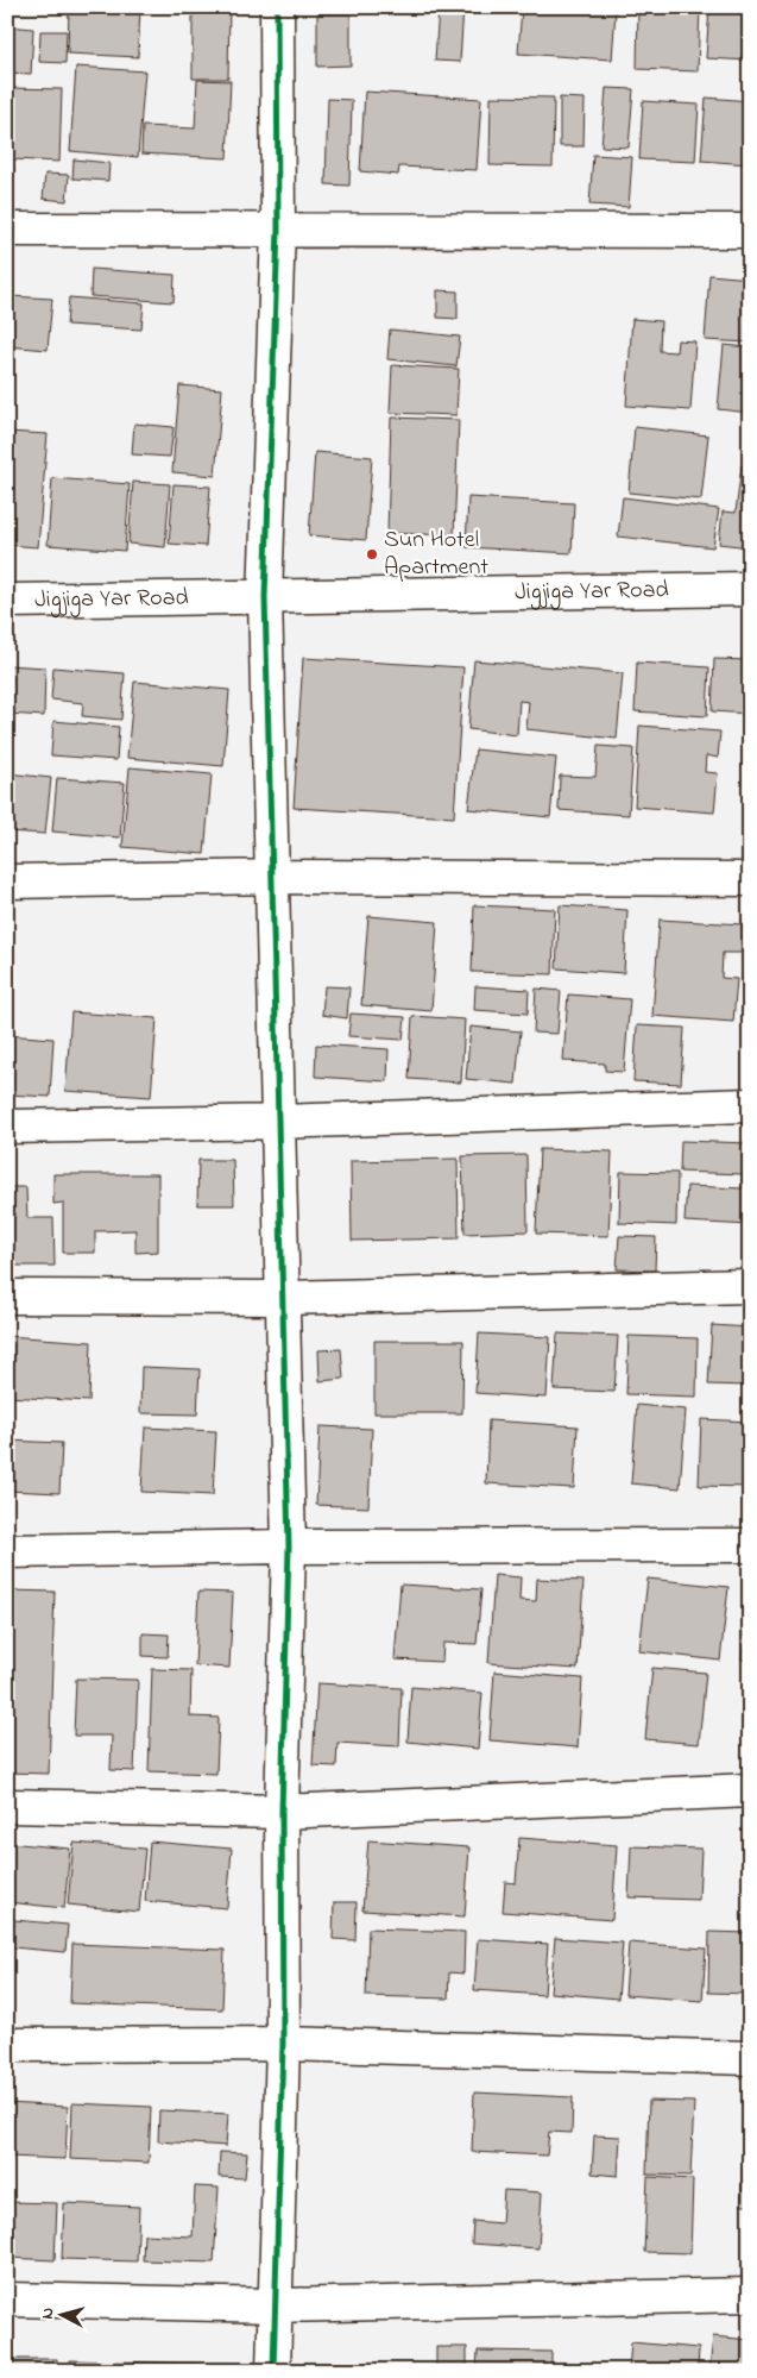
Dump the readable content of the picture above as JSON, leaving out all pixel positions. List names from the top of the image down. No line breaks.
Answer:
{"streets":{"street":["Jigjiga Yar Road"]},"places":["Sun Hotel Apartment"],"north":"left"}
